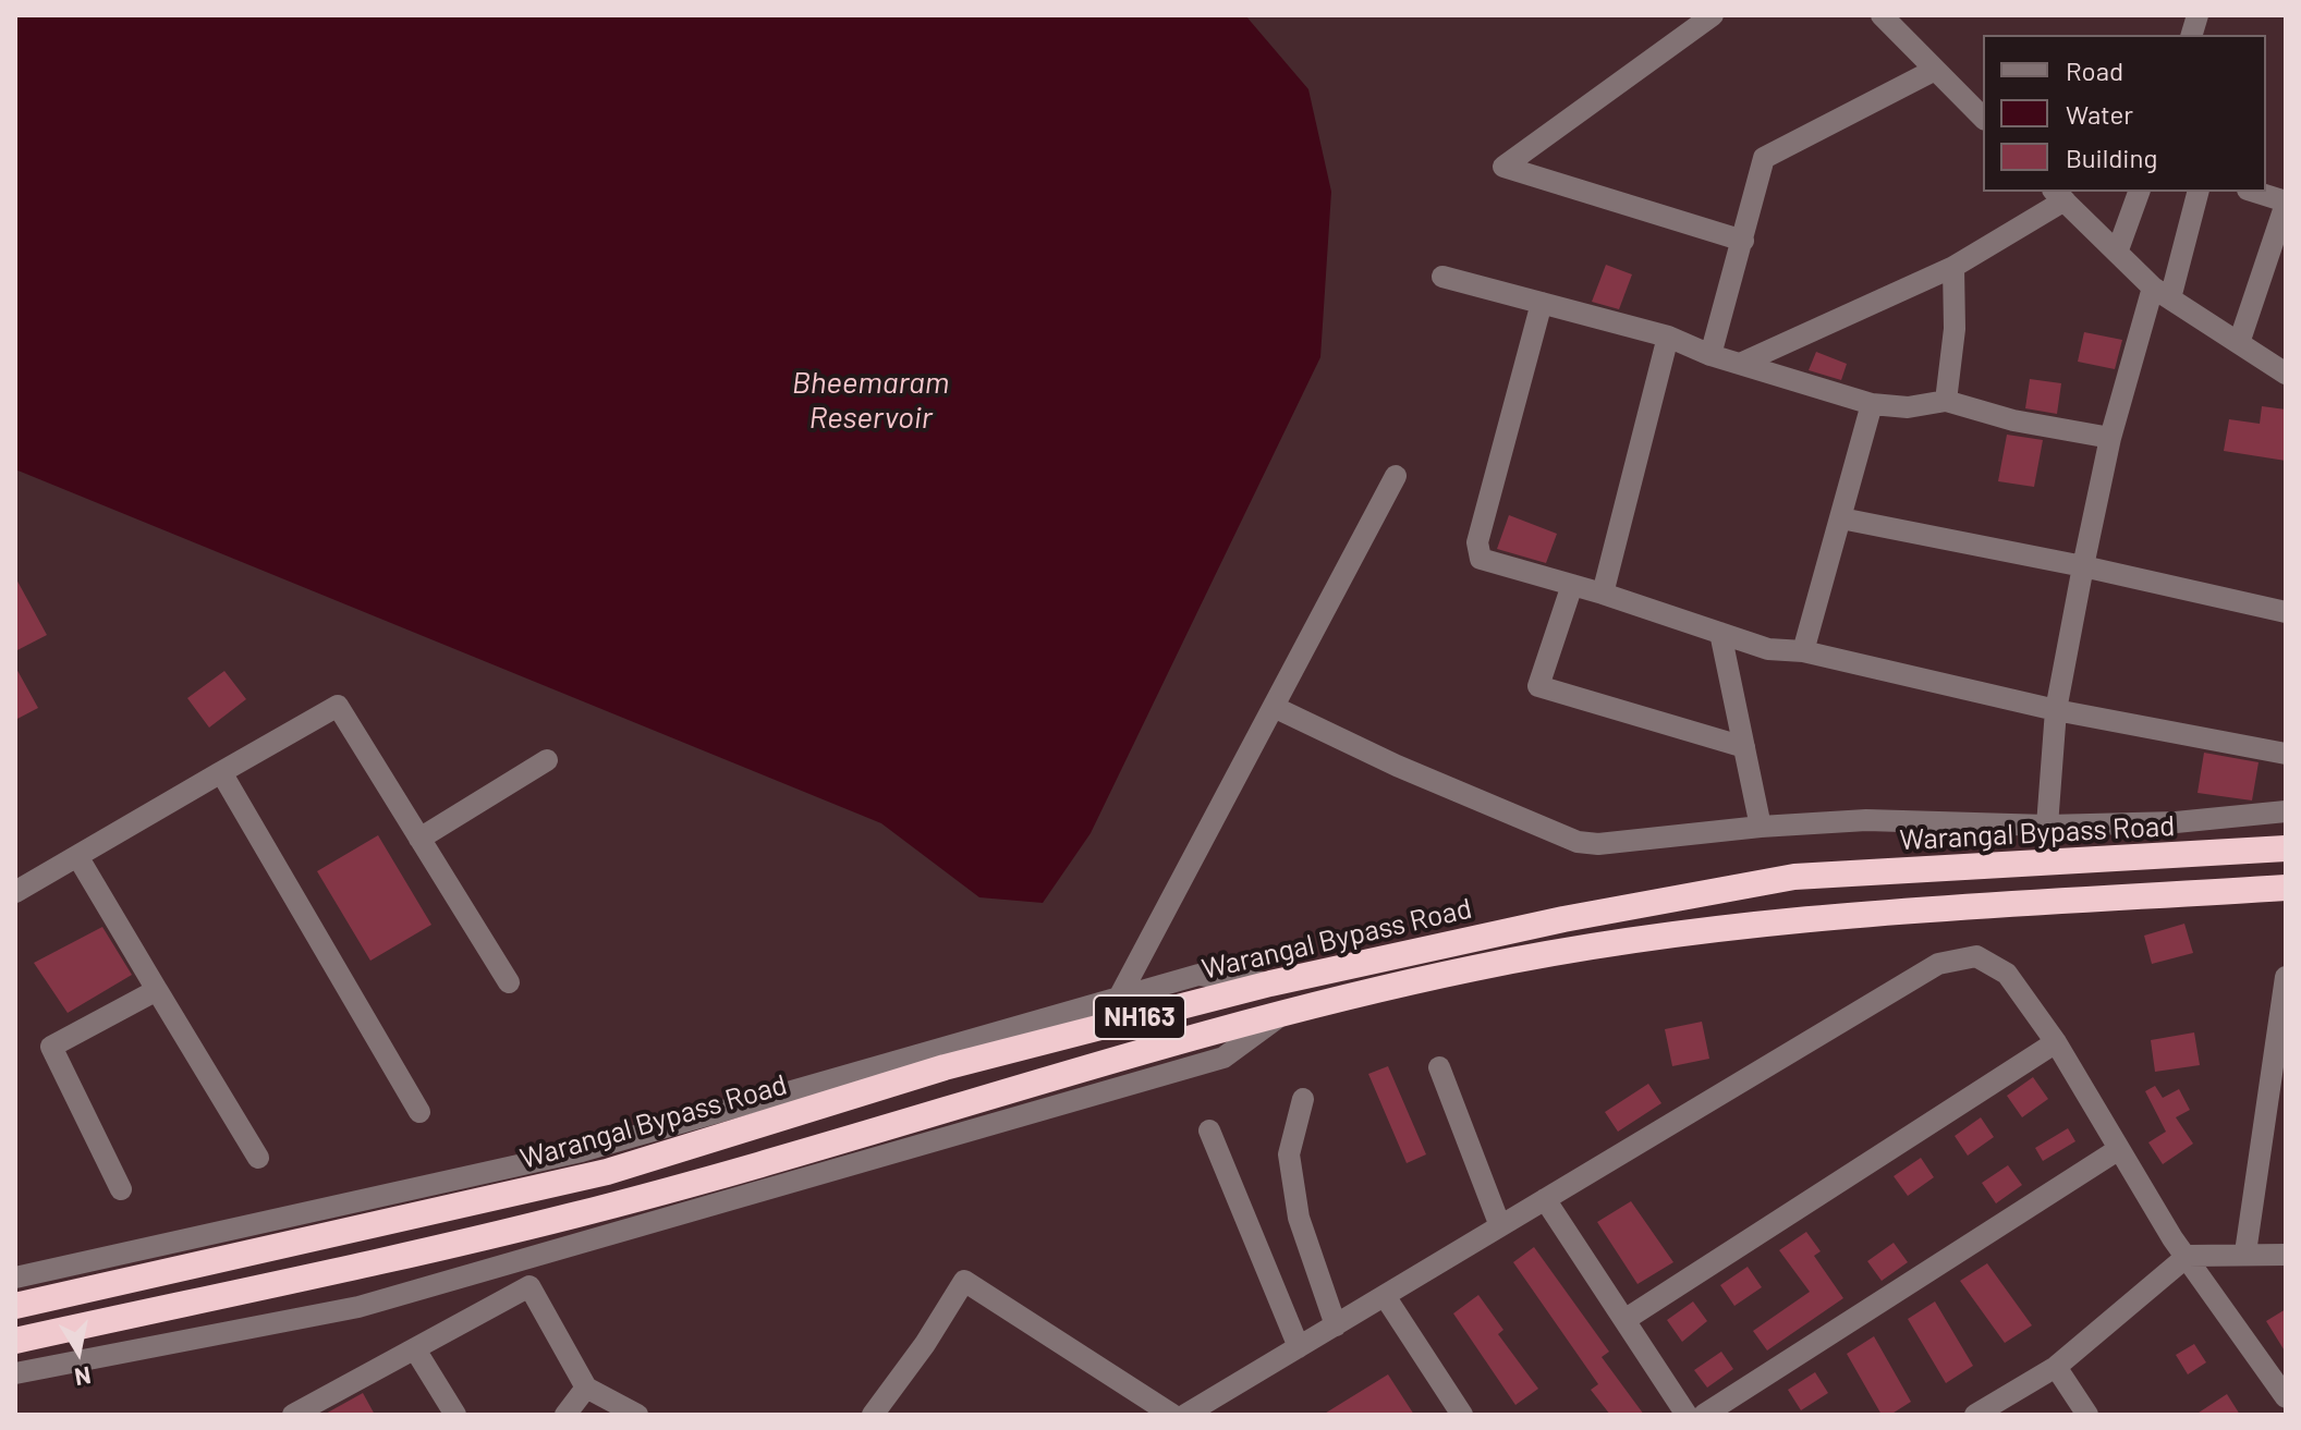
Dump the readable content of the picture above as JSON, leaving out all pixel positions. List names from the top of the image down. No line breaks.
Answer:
{"streets":{"highway":["Warangal Bypass Road","NH163"]},"water":["Bheemaram Reservoir"],"legend":["Road","Water","Building"],"north":"bottom"}
